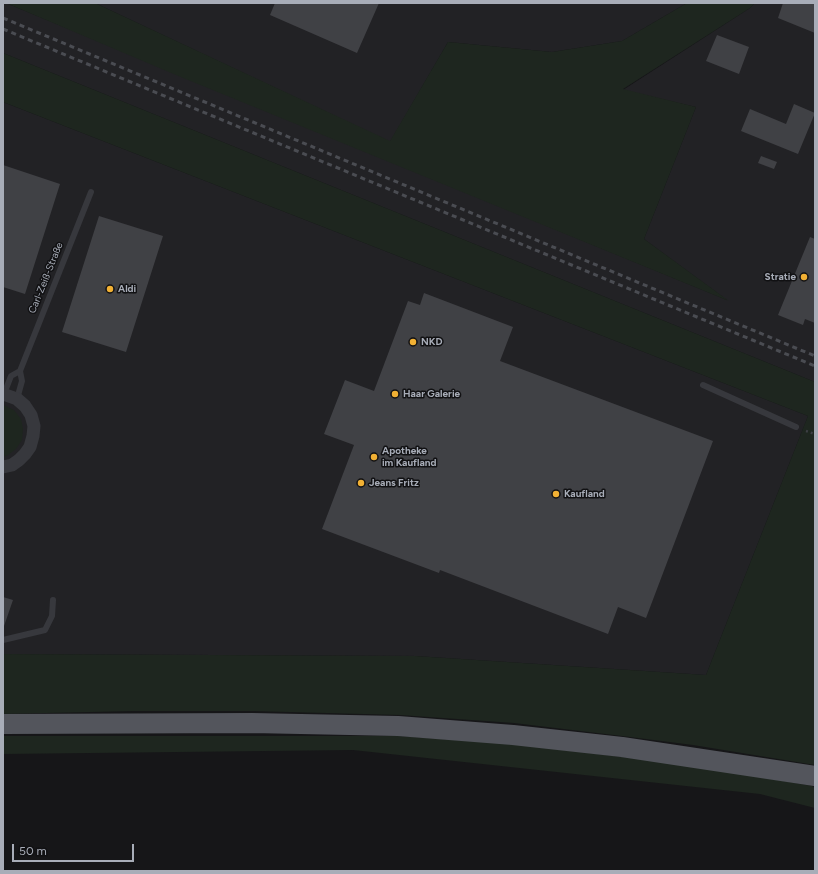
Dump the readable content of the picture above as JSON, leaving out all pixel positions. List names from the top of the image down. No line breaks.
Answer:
{"streets":{"lane":["Carl-Zeiß-Straße"]},"places":["Stratie","Aldi","NKD","Haar Galerie","Apotheke im Kaufland","Jeans Fritz","Kaufland"],"scale_bar":"50 m"}
